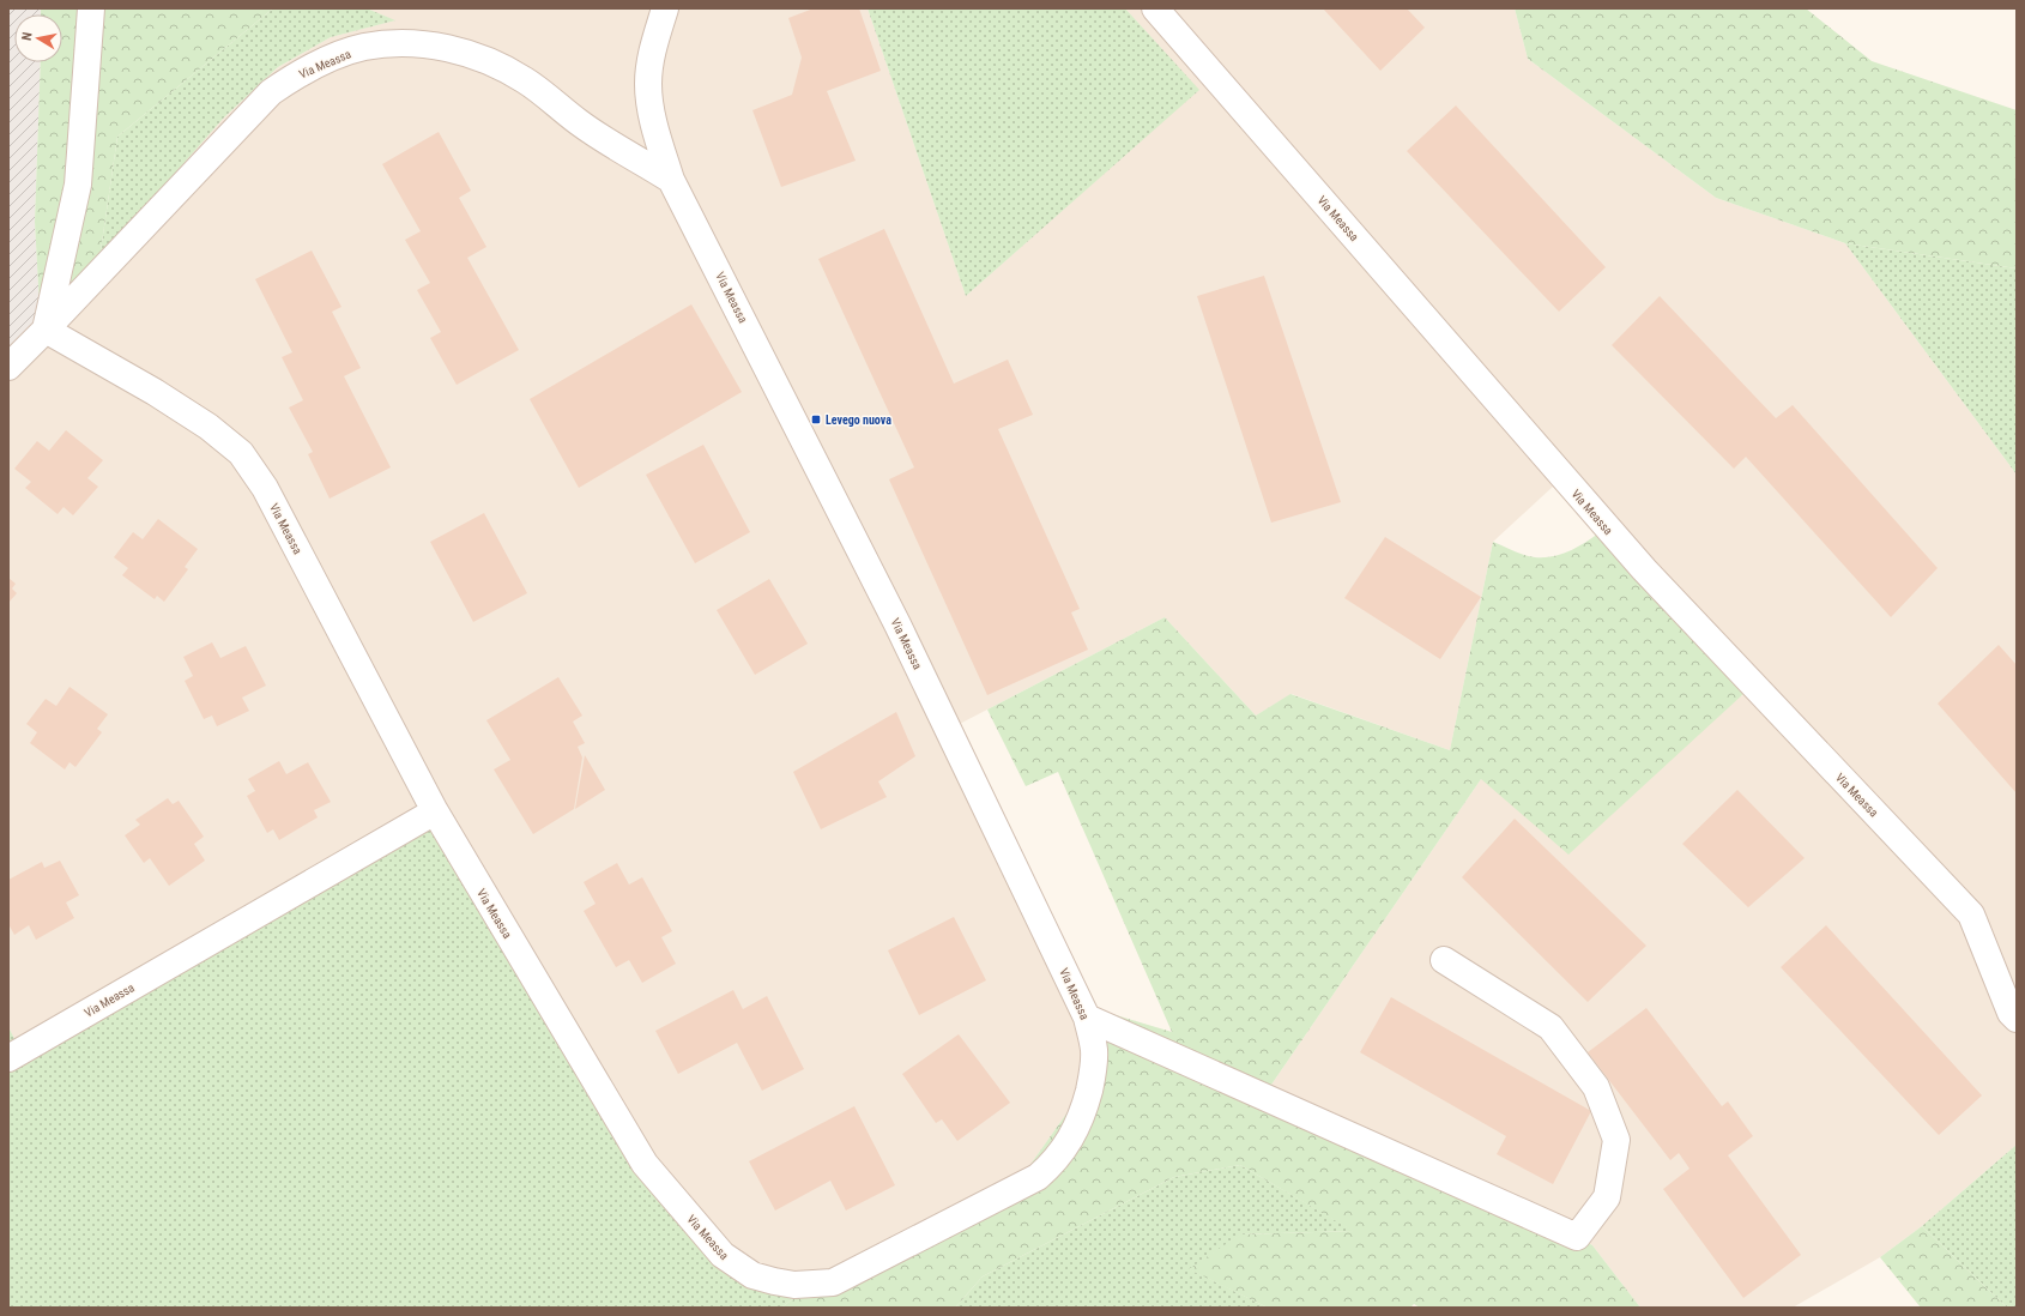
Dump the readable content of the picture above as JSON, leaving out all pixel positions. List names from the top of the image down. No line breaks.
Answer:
{"streets":{"street":["Via Meassa"]},"places":{"transit":["Levego nuova"]},"north":"left"}
